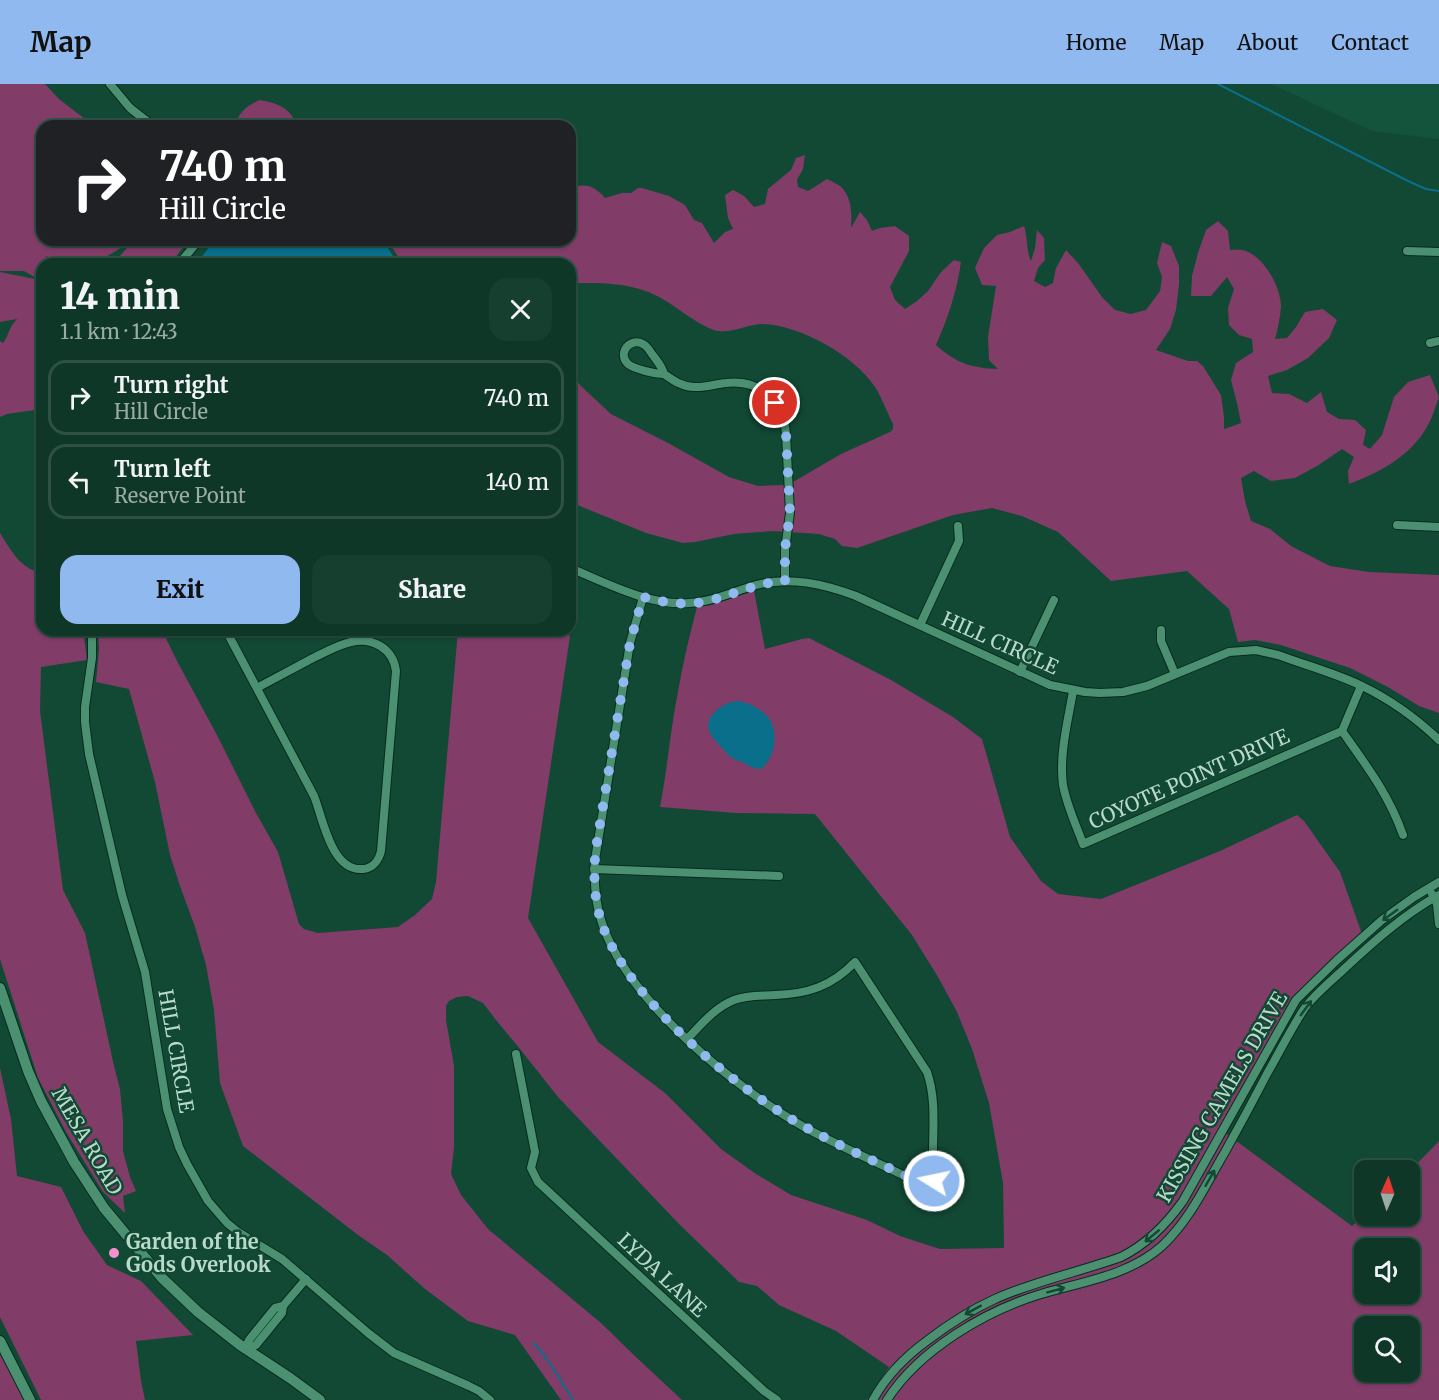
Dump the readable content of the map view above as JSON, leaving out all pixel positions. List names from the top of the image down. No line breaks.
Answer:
{"streets":{"main road":["MESA ROAD"],"street":["HILL CIRCLE","COYOTE POINT DRIVE","KISSING CAMELS DRIVE","LYDA LANE"]},"crossings":[["HILL CIRCLE","COYOTE POINT DRIVE"]],"places":["Garden of the Gods Overlook"],"north":"top","page":{"header":"Map","nav":["Home","Map","About","Contact"],"turn":["740 m","Hill Circle"],"heading":["14 min","1.1 km · 12:43"],"list":[{"name":"Turn right","note":"Hill Circle","value":"740 m"},{"name":"Turn left","note":"Reserve Point","value":"140 m"}],"buttons":["Exit","Share"]}}
